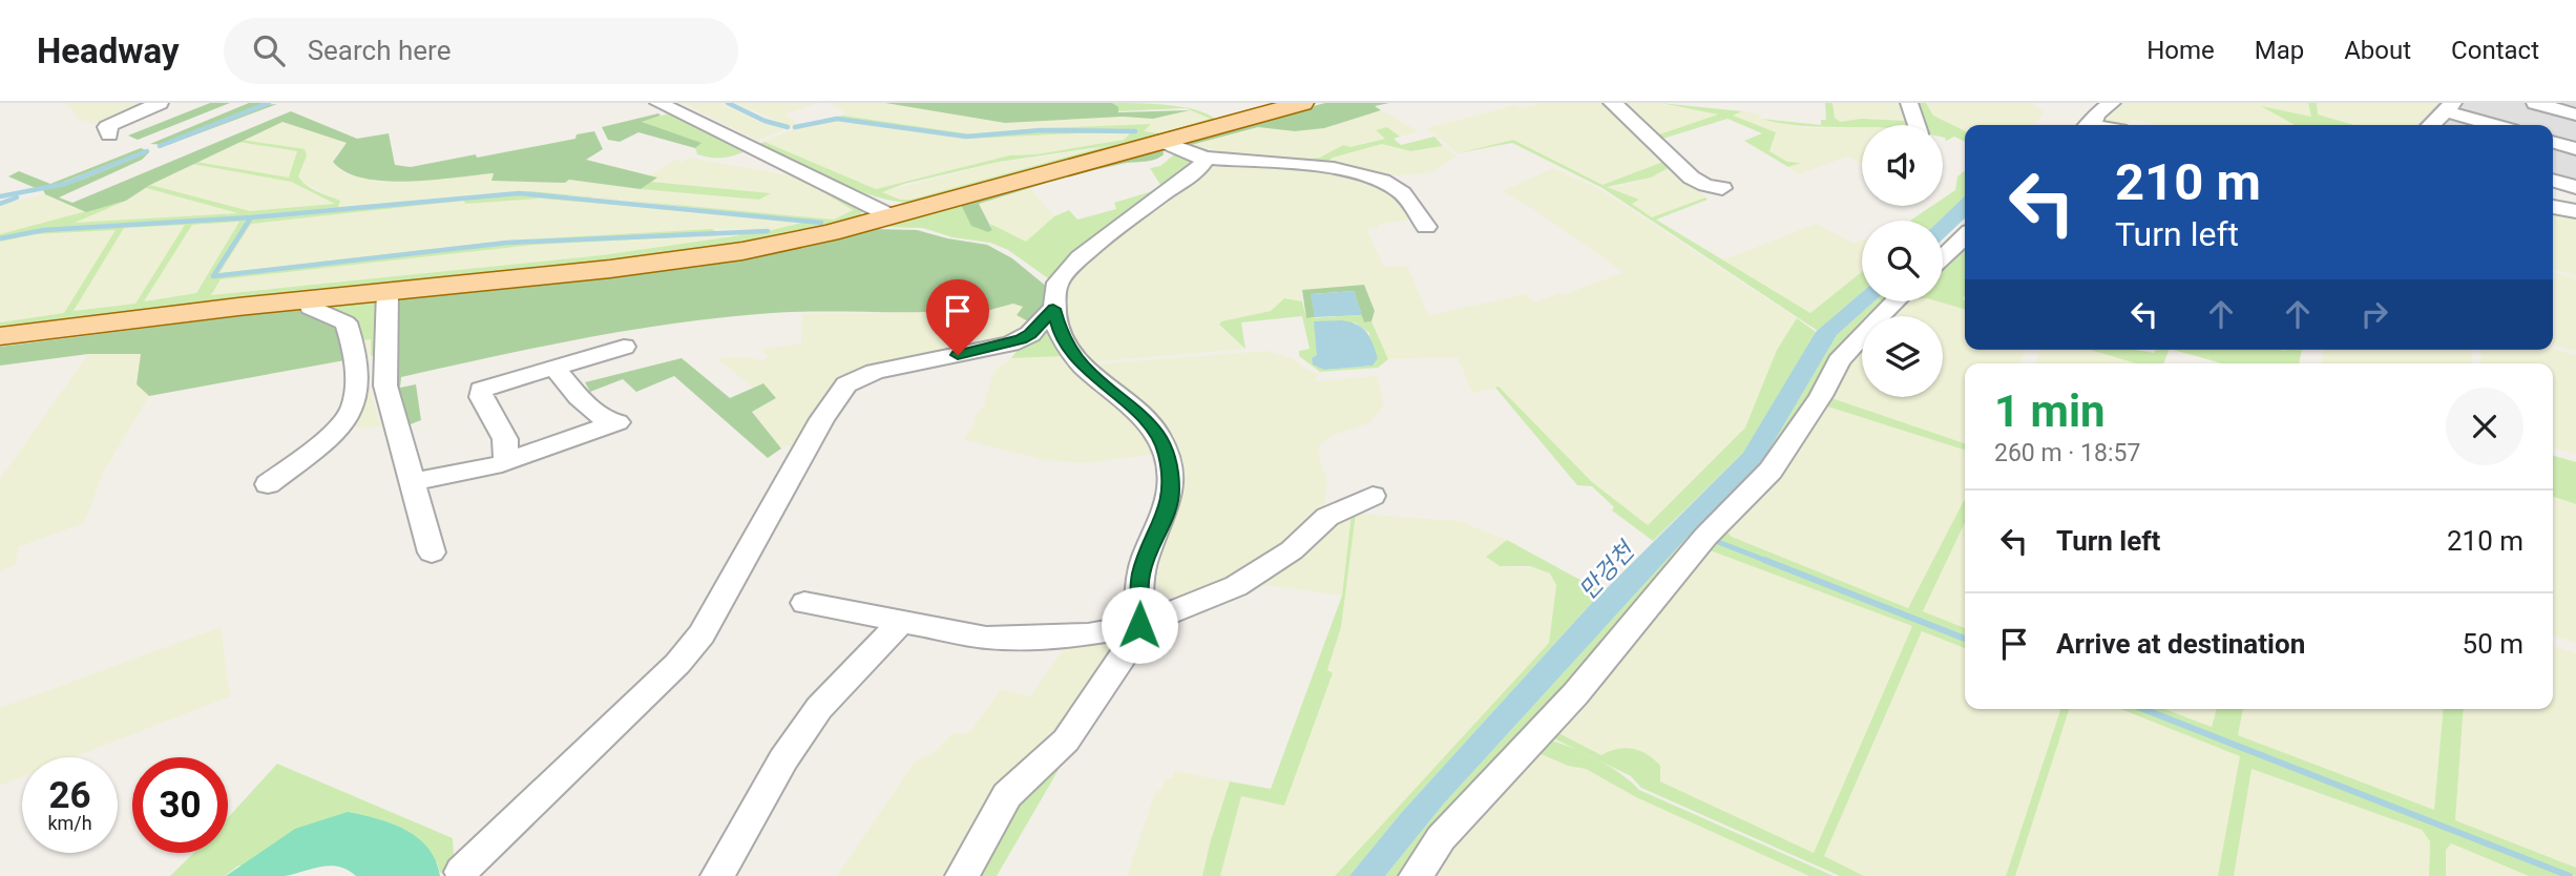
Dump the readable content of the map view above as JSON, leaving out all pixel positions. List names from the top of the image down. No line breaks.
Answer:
{"water":["만겅천"],"page":{"header":"Headway","search":"Search here","nav":["Home","Map","About","Contact"],"turn":["210 m","Turn left"],"heading":["1 min","260 m · 18:57"],"list":[{"name":"Turn left","value":"210 m"},{"name":"Arrive at destination","value":"50 m"}],"speed":"26 km/h","limit":"30"}}
